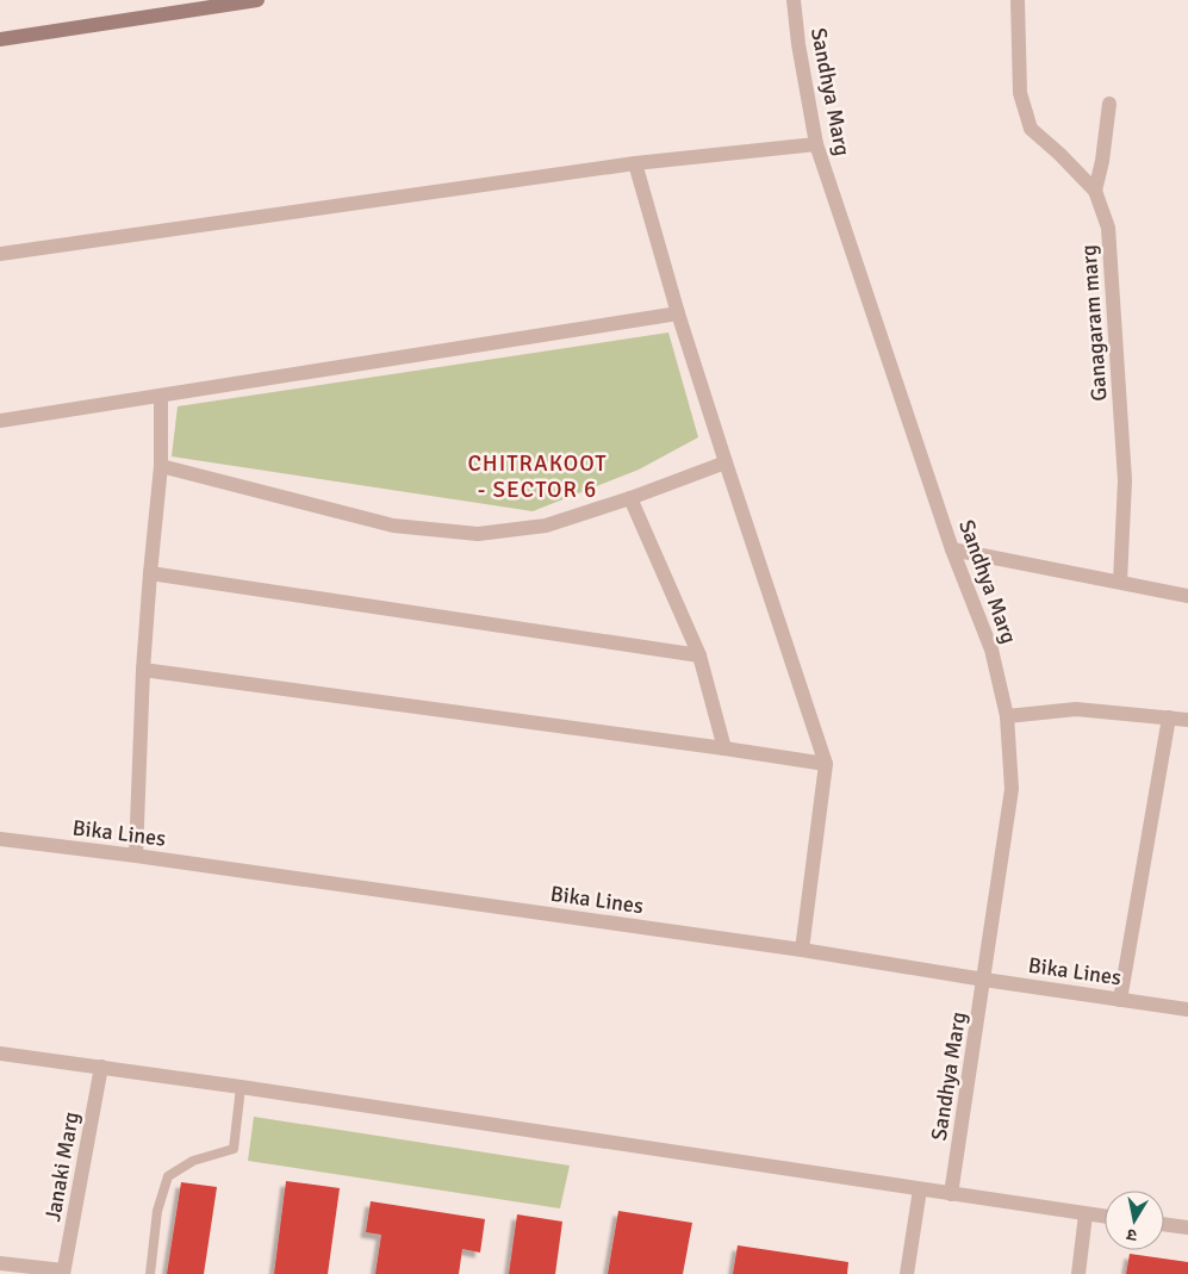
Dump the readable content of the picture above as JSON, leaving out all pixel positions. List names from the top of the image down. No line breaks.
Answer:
{"streets":{"street":["Sandhya Marg","Ganagaram marg","Bika Lines","Janaki Marg"]},"crossings":[["Sandhya Marg","Bika Lines"]],"districts":["CHITRAKOOT - SECTOR 6"],"north":"bottom"}
